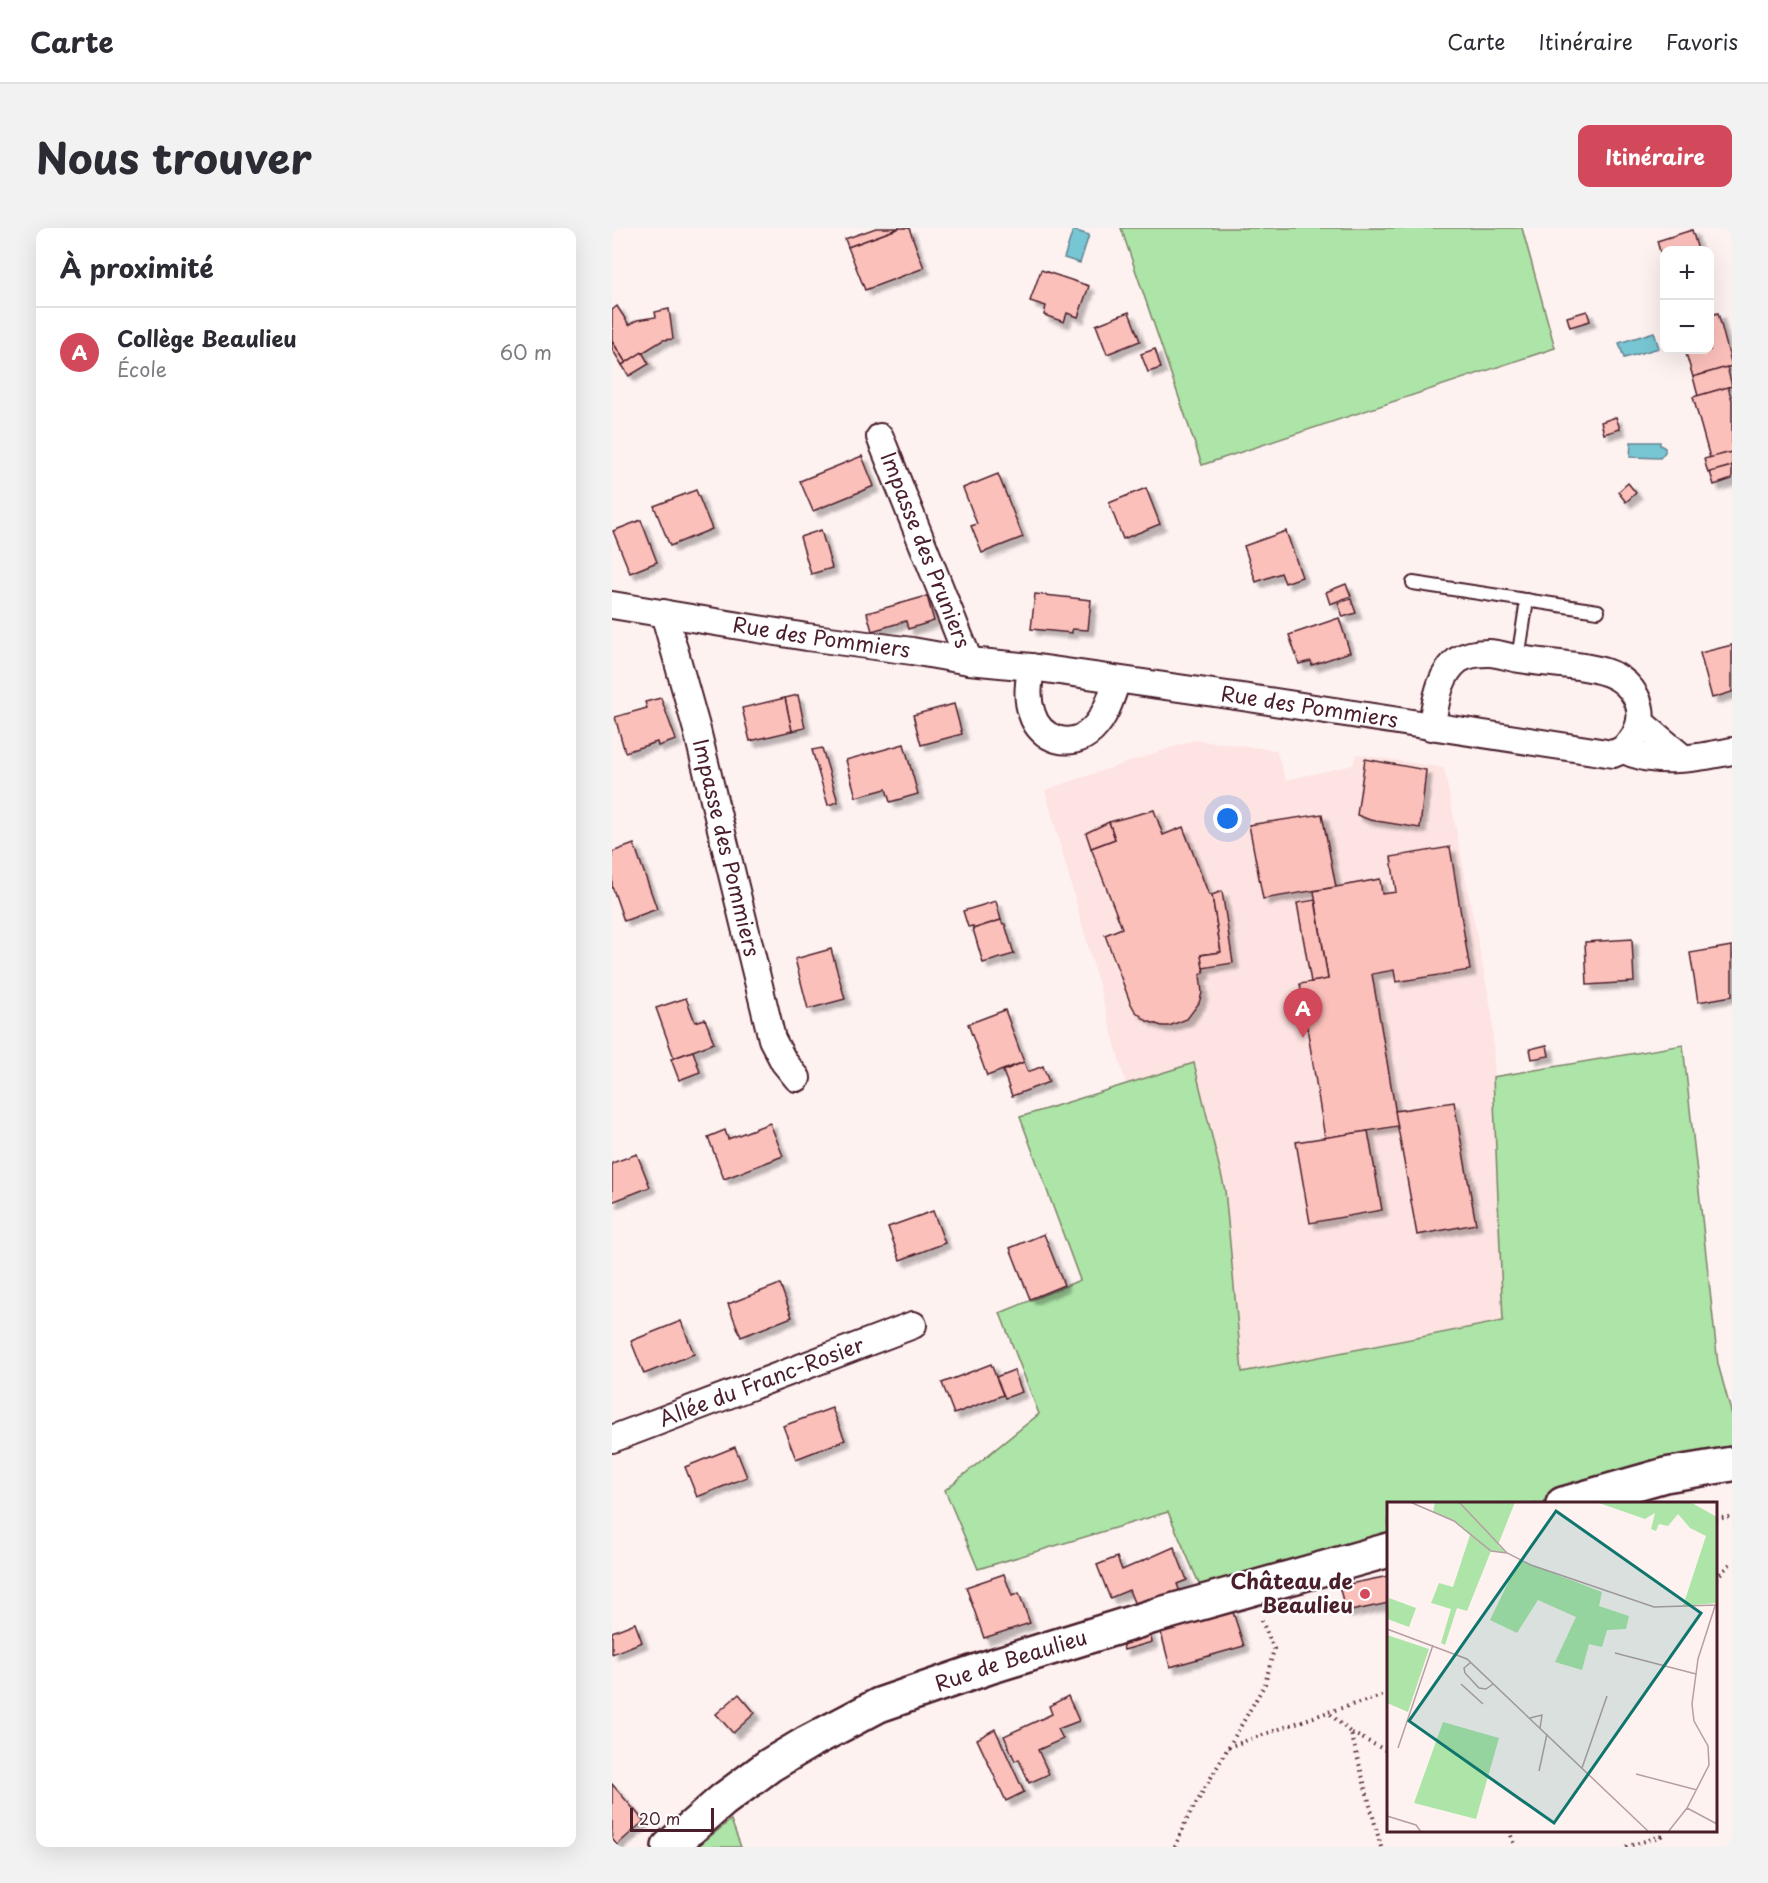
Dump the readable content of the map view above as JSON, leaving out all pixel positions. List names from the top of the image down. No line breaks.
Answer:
{"streets":{"street":["Impasse des Pruniers","Rue des Pommiers","Impasse des Pommiers","Allée du Franc-Rosier","Rue de Beaulieu"]},"crossings":[["Impasse des Pruniers","Rue des Pommiers"],["Rue des Pommiers","Impasse des Pommiers"]],"places":["Château de Beaulieu"],"scale_bar":"20 m","page":{"header":"Carte","nav":["Carte","Itinéraire","Favoris"],"title":"Nous trouver","buttons":"Itinéraire","heading":"À proximité","map_buttons":["+","−"],"list":[{"mark":"A","name":"Collège Beaulieu","note":"École","value":"60 m"}],"pins":"A","scale":"20 m"}}
